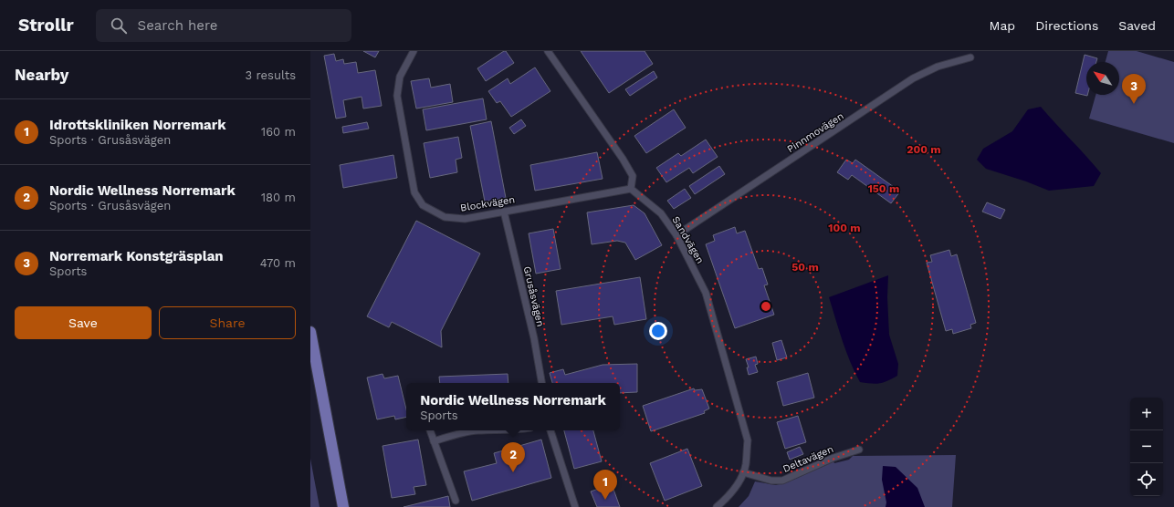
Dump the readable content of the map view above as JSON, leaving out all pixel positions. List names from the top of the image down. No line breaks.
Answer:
{"streets":{"street":["Pinnmovägen","Blockvägen","Sandvägen","Grusåsvägen","Deltavägen"]},"crossings":[["Pinnmovägen","Sandvägen"],["Blockvägen","Sandvägen"],["Blockvägen","Grusåsvägen"],["Sandvägen","Deltavägen"]],"north":"top left","page":{"header":"Strollr","search":"Search here","nav":["Map","Directions","Saved"],"heading":["Nearby","3 results"],"pins":["3","2","1"],"list":[{"mark":"1","name":"Idrottskliniken Norremark","note":"Sports · Grusåsvägen","value":"160 m"},{"mark":"2","name":"Nordic Wellness Norremark","note":"Sports · Grusåsvägen","value":"180 m"},{"mark":"3","name":"Norremark Konstgräsplan","note":"Sports","value":"470 m"}],"buttons":["Save","Share"],"popup":["Nordic Wellness Norremark","Sports"],"map_buttons":["+","−"]},"rings":["200 m","150 m","100 m","50 m"]}
